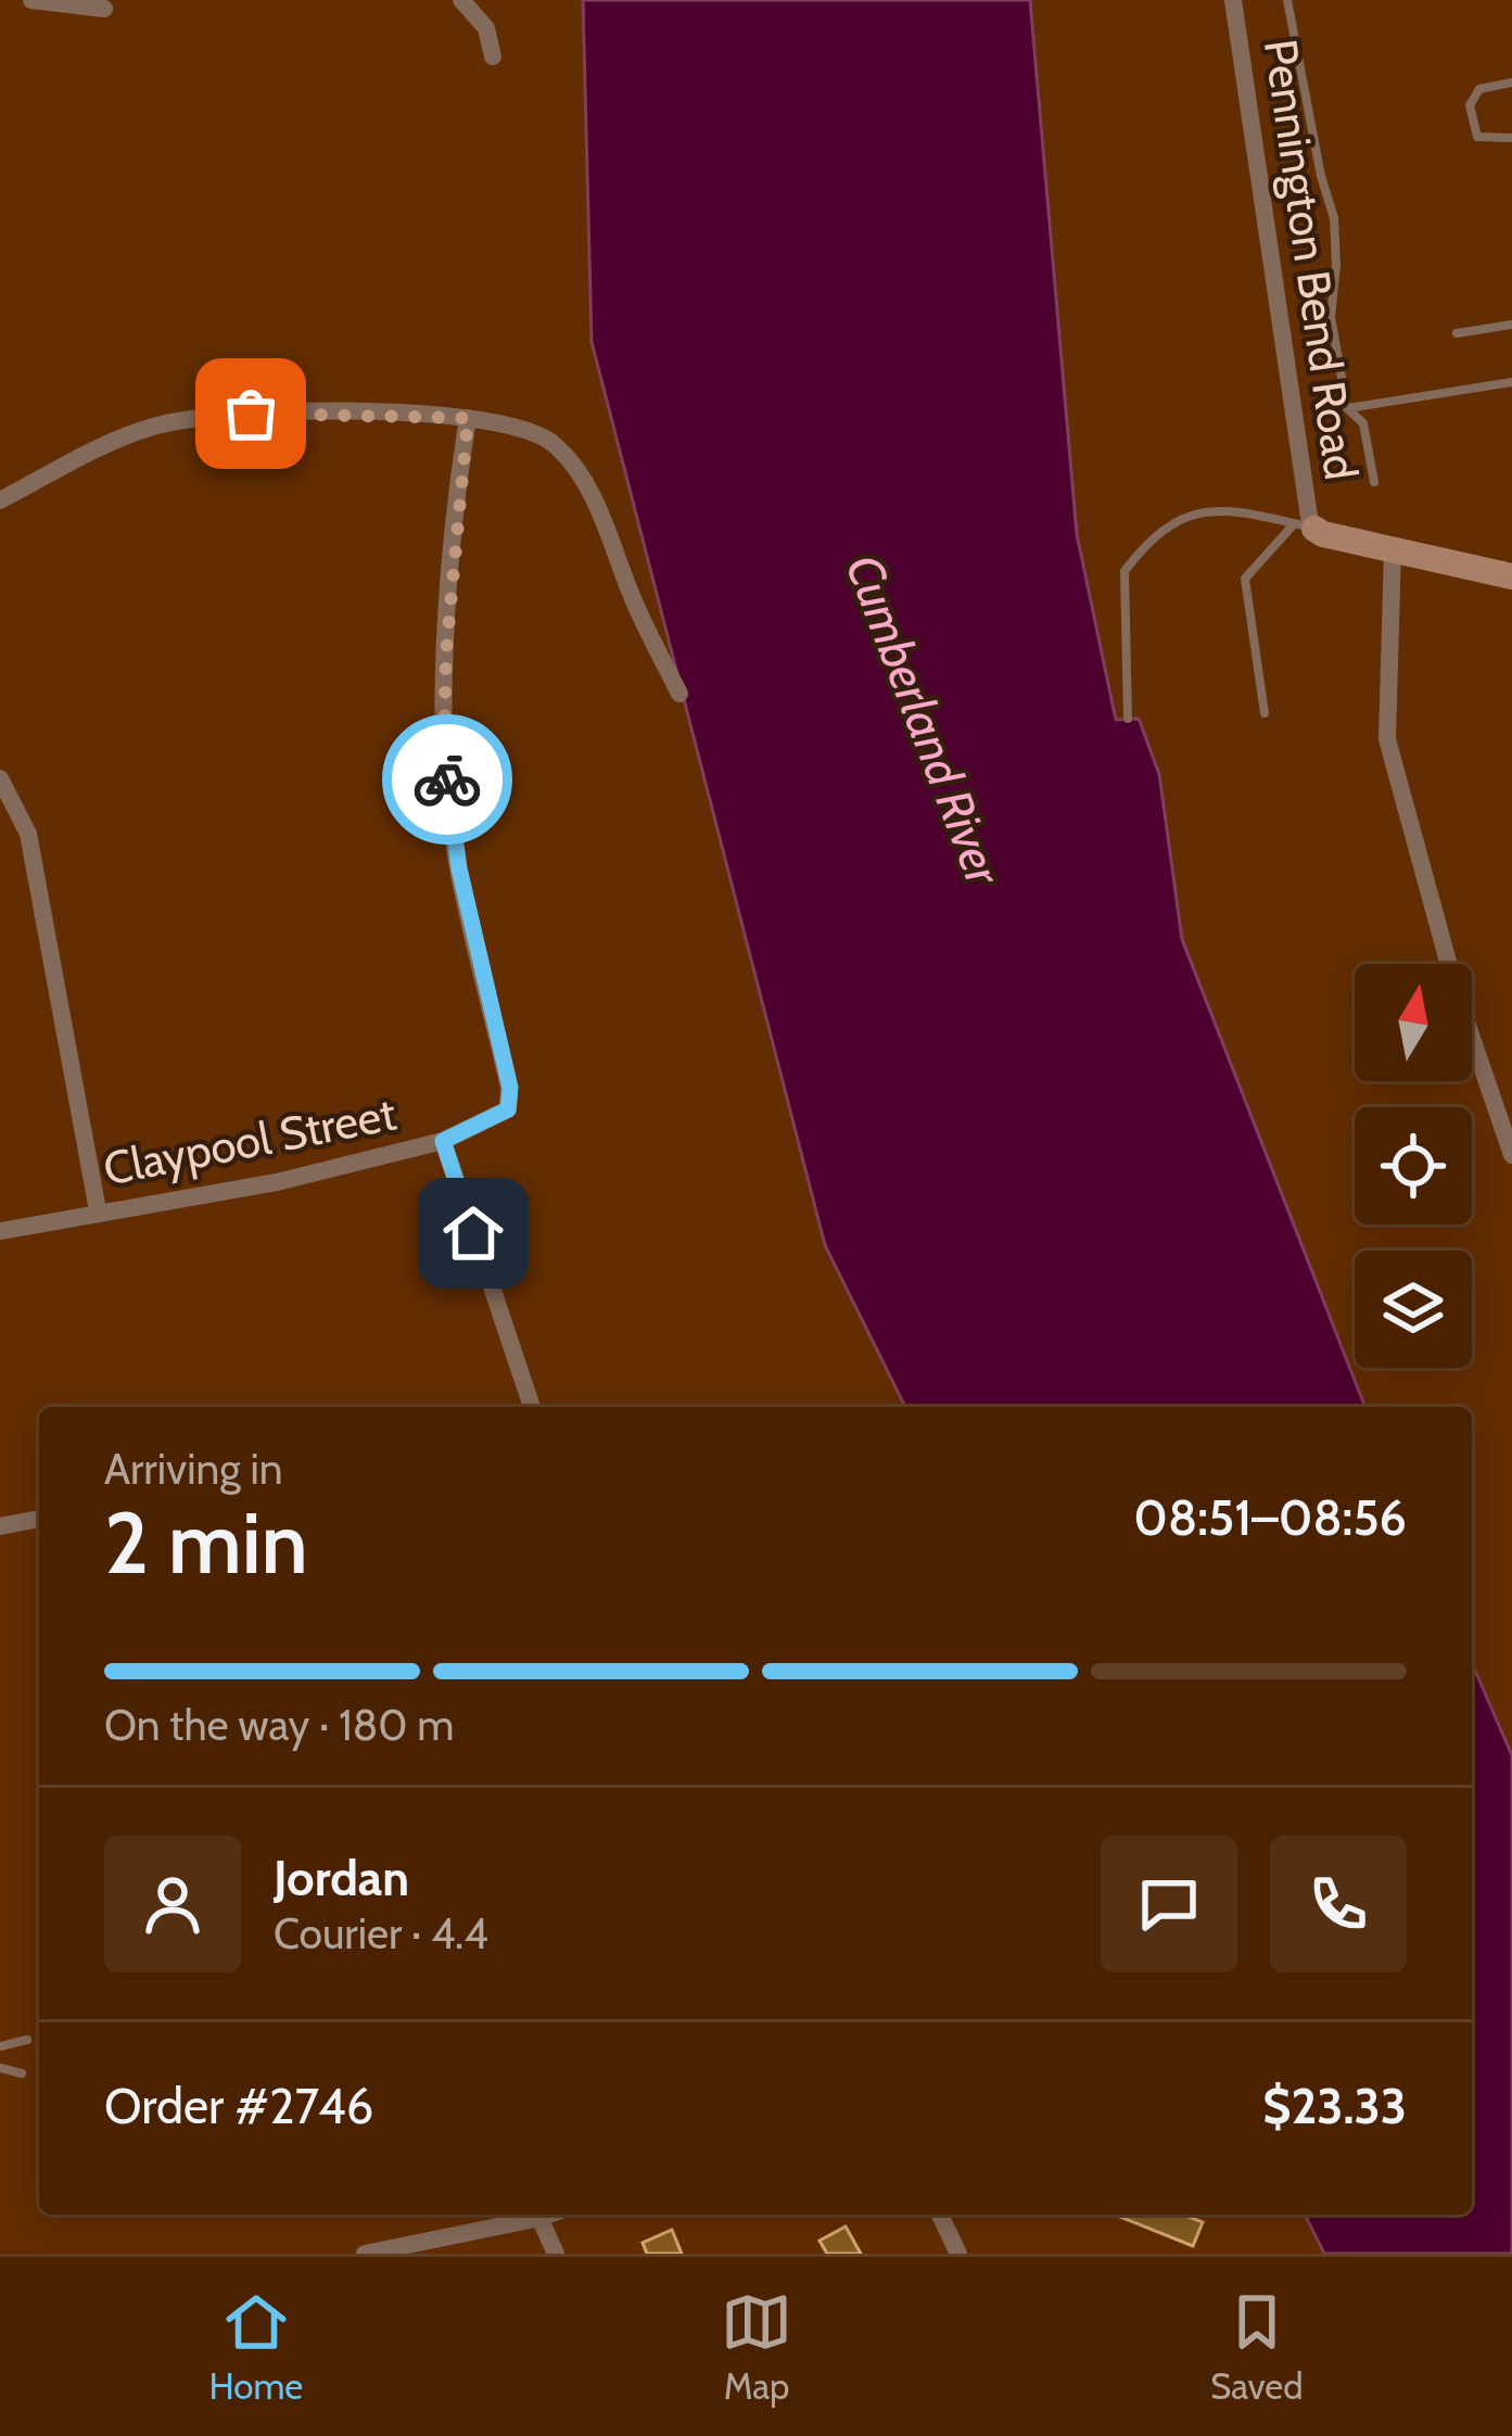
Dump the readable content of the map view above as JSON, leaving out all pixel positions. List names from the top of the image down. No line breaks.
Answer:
{"streets":{"street":["Pennington Bend Road","Claypool Street"]},"water":["Cumberland River"],"north":"top","page":{"heading":["2 min","Arriving in","08:51–08:56"],"panel":["Jordan","Courier · 4.4","Order #2746","$23.33"],"bar":"On the way · 180 m","tabs":["Home","Map","Saved"]}}
